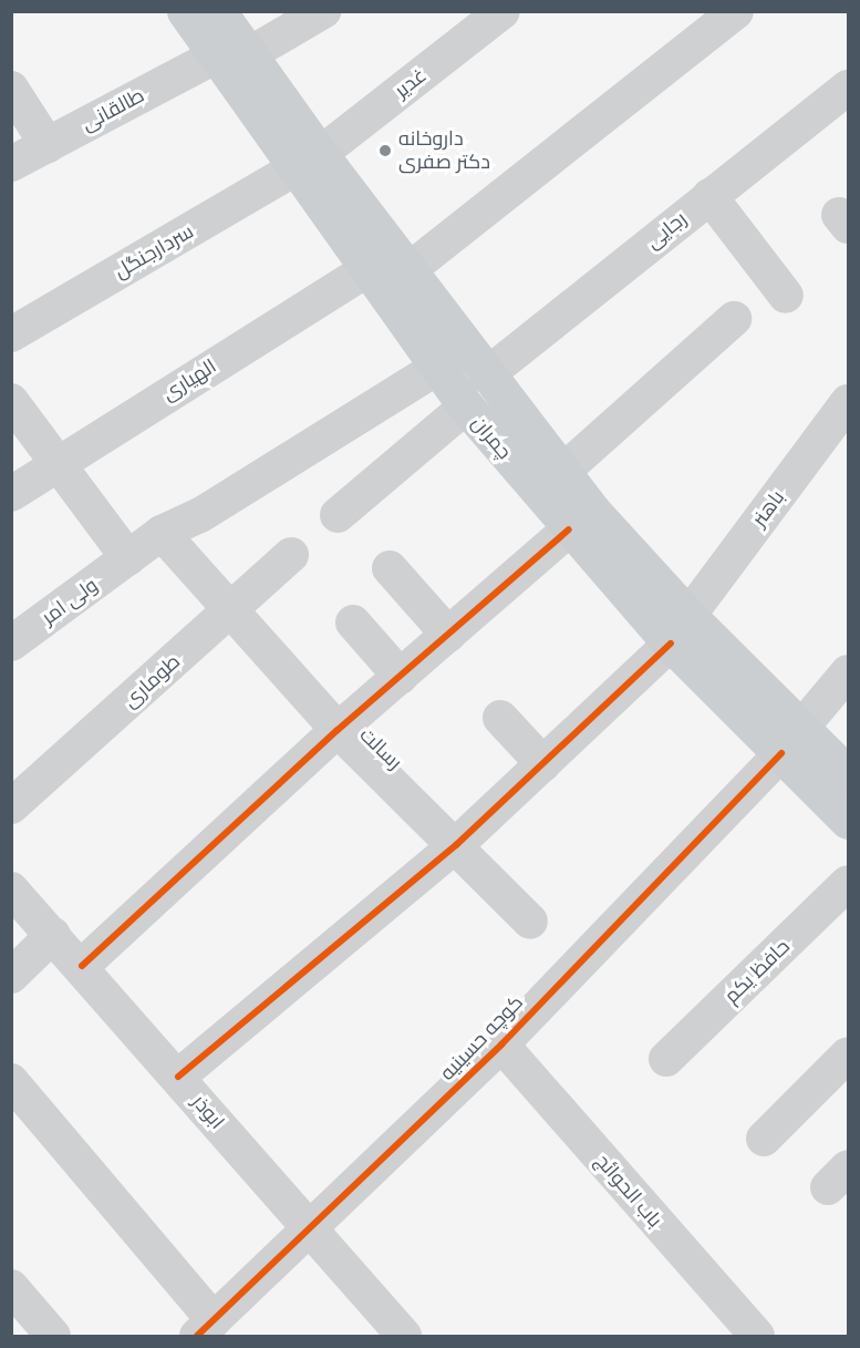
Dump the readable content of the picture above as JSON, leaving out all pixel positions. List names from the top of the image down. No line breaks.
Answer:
{"streets":{"main road":["چمران"],"street":["غدیر","طالقانی","رجایی","سردارجنگل","الهیاری","باهنر","ولی امر","طوماری","رسالت","حافظ یکم","کوچه حسینیه","ابوذر","باب الحوائج"]},"crossings":[["غدیر","سردارجنگل"],["غدیر","چمران"],["طالقانی","چمران"],["رجایی","چمران"],["سردارجنگل","چمران"],["الهیاری","چمران"],["چمران","باهنر"],["چمران","ولی امر"],["چمران","کوچه حسینیه"],["باهنر","رسالت"],["باهنر","ابوذر"],["ولی امر","رسالت"],["طوماری","رسالت"],["کوچه حسینیه","ابوذر"],["کوچه حسینیه","باب الحوائج"]],"places":["داروخانه دکتر صفری"]}
